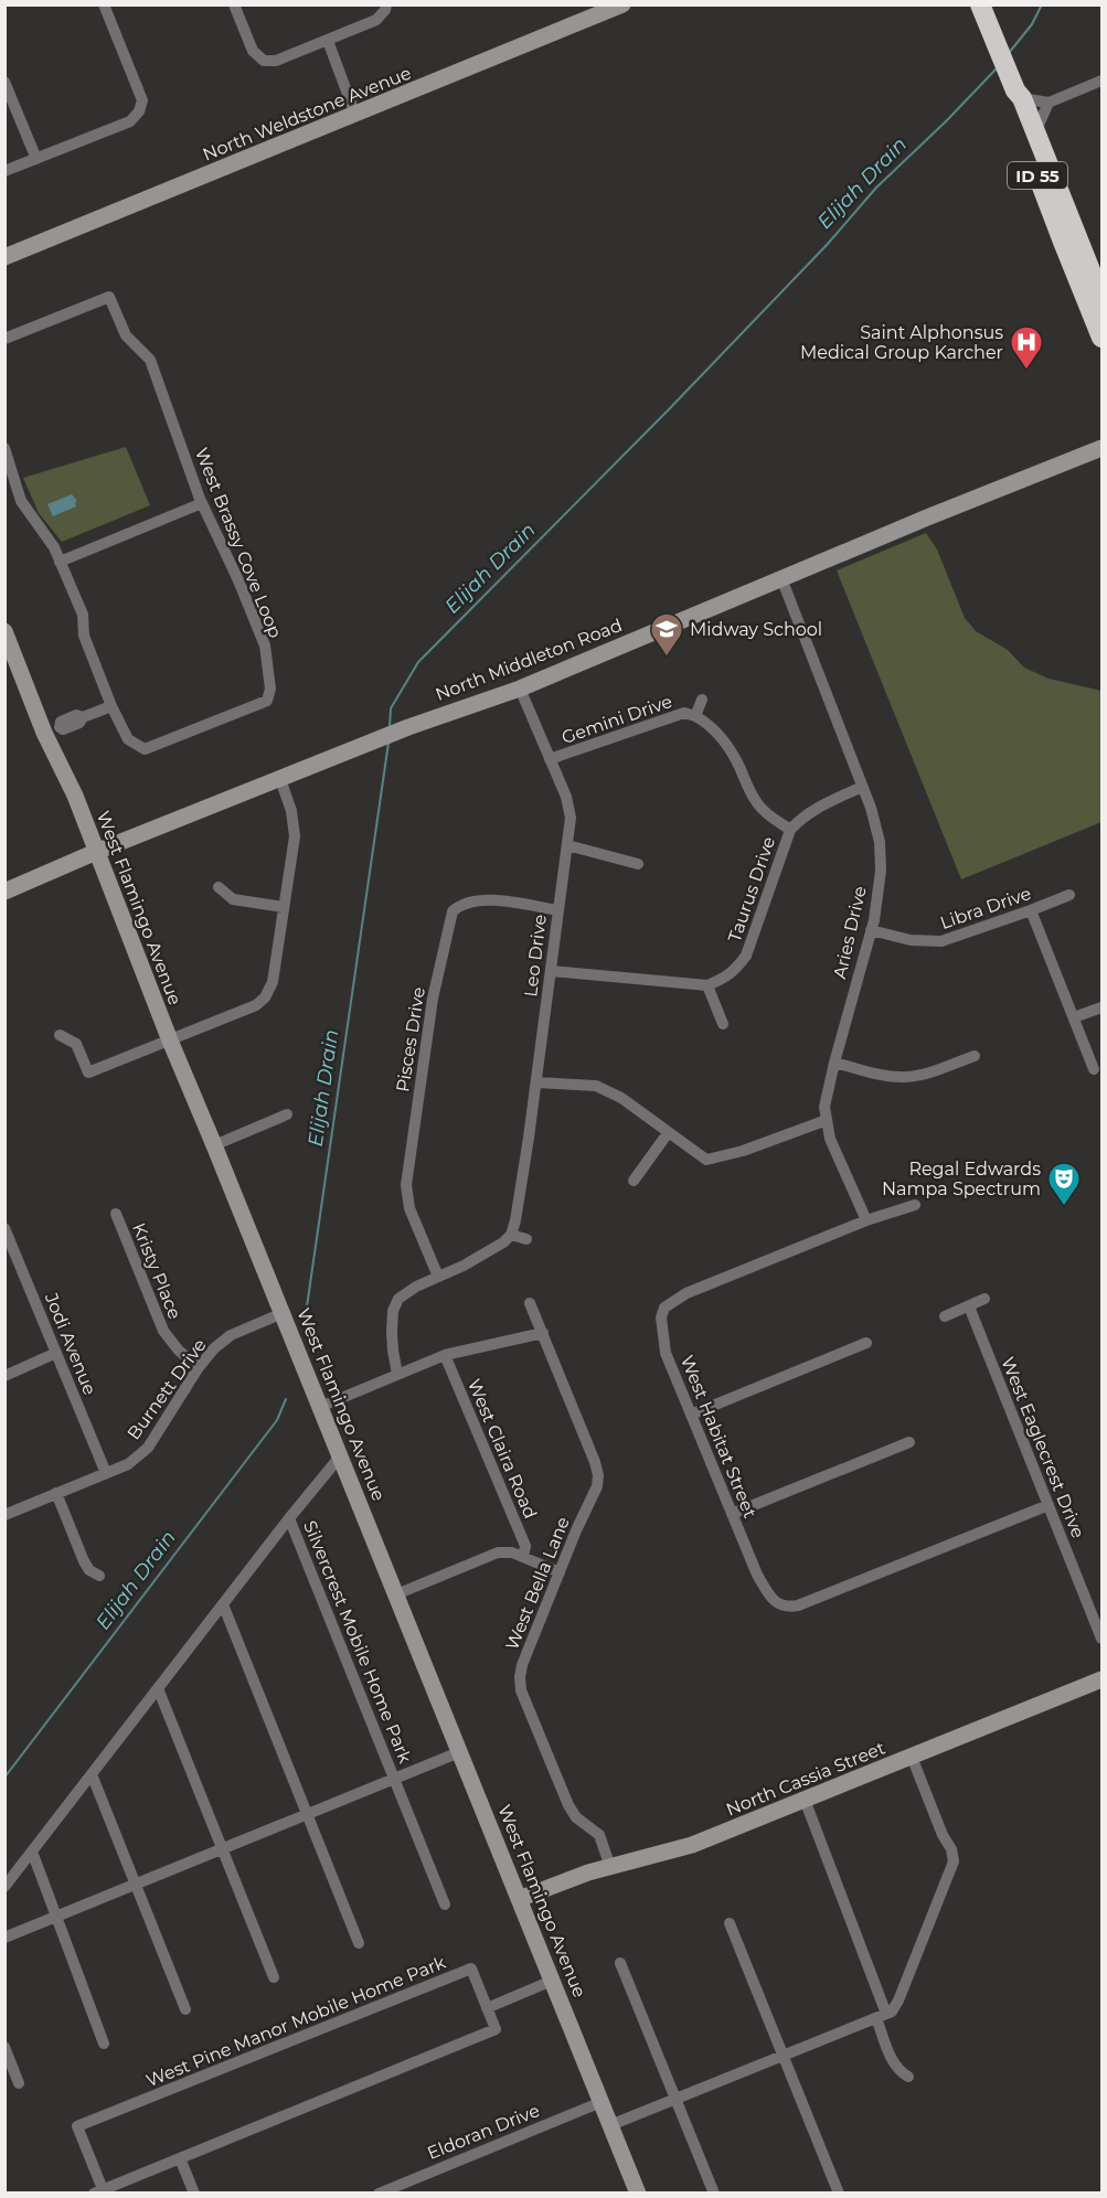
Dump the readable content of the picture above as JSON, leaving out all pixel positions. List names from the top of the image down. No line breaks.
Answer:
{"streets":{"highway":["ID 55"],"street":["North Weldstone Avenue","West Brassy Cove Loop","North Middleton Road","Gemini Drive","Taurus Drive","West Flamingo Avenue","Libra Drive","Aries Drive","Leo Drive","Pisces Drive","Kristy Place","Jodi Avenue","Burnett Drive","West Habitat Street","West Eaglecrest Drive","West Claira Road","West Bella Lane","Silvercrest Mobile Home Park","North Cassia Street","West Pine Manor Mobile Home Park","Eldoran Drive"]},"crossings":[["North Middleton Road","West Flamingo Avenue"],["North Middleton Road","Aries Drive"],["North Middleton Road","Leo Drive"],["Gemini Drive","Taurus Drive"],["Gemini Drive","Leo Drive"],["Taurus Drive","Aries Drive"],["West Flamingo Avenue","Burnett Drive"],["West Flamingo Avenue","Silvercrest Mobile Home Park"],["West Flamingo Avenue","North Cassia Street"],["West Flamingo Avenue","Eldoran Drive"],["Libra Drive","Aries Drive"],["Aries Drive","West Habitat Street"],["Leo Drive","Pisces Drive"],["Kristy Place","Burnett Drive"],["Jodi Avenue","Burnett Drive"],["West Habitat Street","West Eaglecrest Drive"],["West Bella Lane","North Cassia Street"]],"water":["Elijah Drain"],"places":{"hospital":["Saint Alphonsus Medical Group Karcher"],"school or university":["Midway School"],"theatre":["Regal Edwards Nampa Spectrum"]}}
